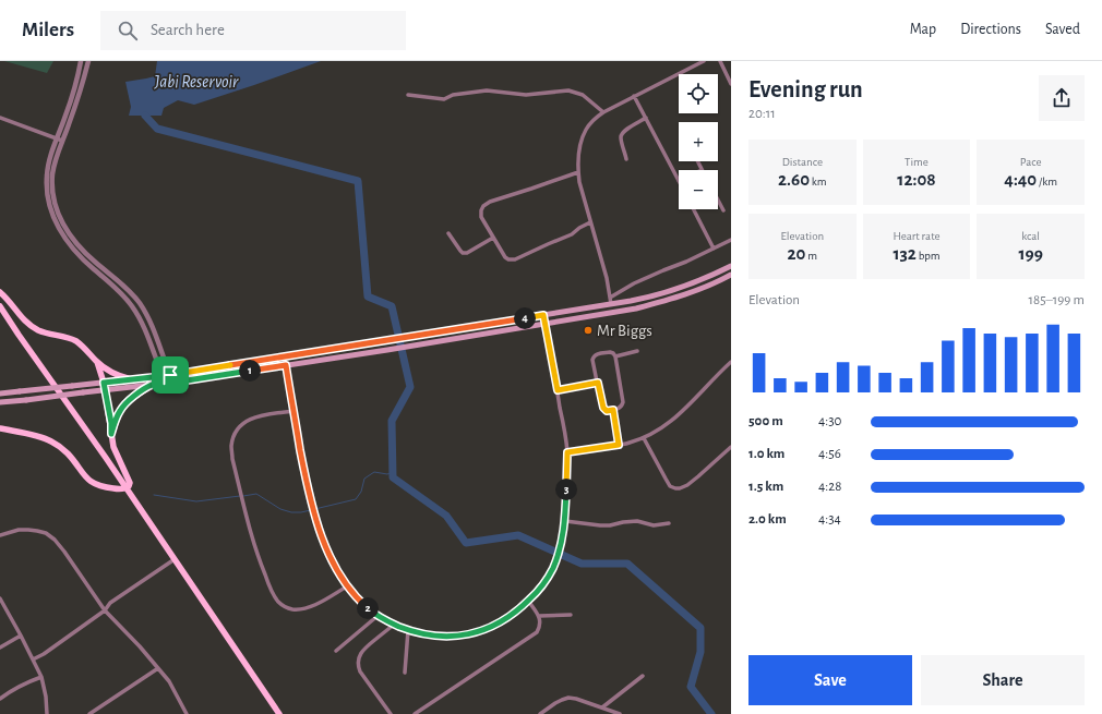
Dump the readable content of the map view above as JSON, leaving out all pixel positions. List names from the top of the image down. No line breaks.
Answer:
{"water":["Jabi Reservoir"],"places":["Mr Biggs"],"page":{"header":"Milers","search":"Search here","nav":["Map","Directions","Saved"],"heading":["Evening run","20:11"],"map_buttons":["+","−"],"stats":[["Distance","2.60 km"],["Time","12:08"],["Pace","4:40 /km"],["Elevation","20 m"],["Heart rate","132 bpm"],["kcal","199"]],"chart":["Elevation","185–199 m"],"pins":["4","1","3","2"],"list":[{"name":"500 m","note":"4:30"},{"name":"1.0 km","note":"4:56"},{"name":"1.5 km","note":"4:28"},{"name":"2.0 km","note":"4:34"}],"buttons":["Save","Share"]}}
